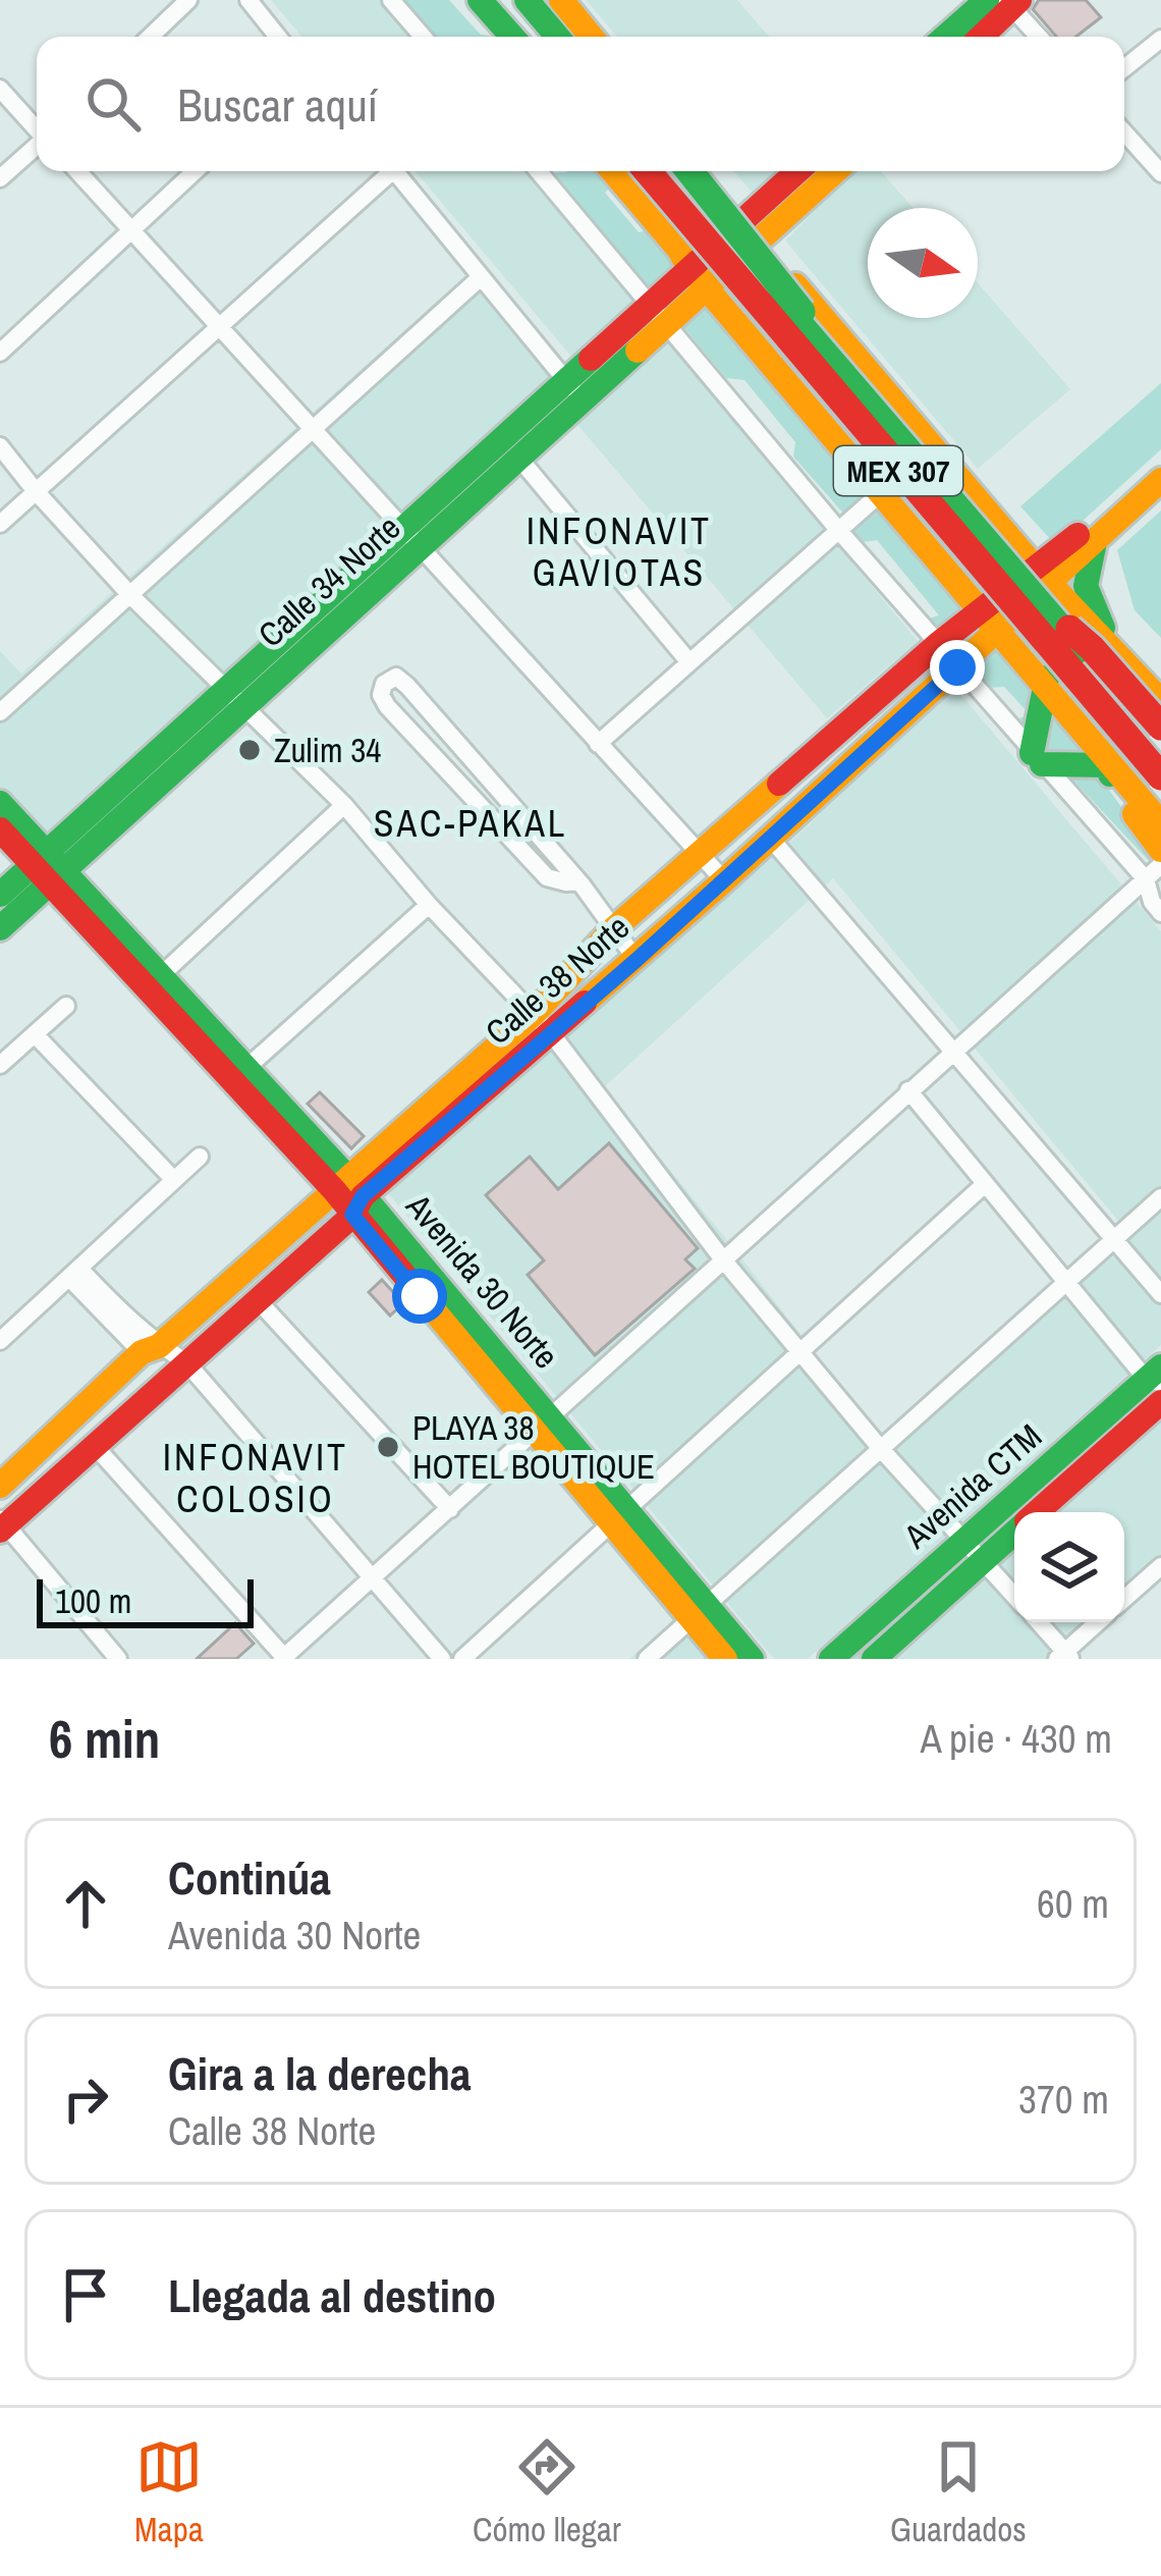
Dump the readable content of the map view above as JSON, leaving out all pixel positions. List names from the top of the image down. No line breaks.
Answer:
{"streets":{"main road":["MEX 307","Calle 34 Norte","Calle 38 Norte","Avenida 30 Norte","Avenida CTM"]},"crossings":[["MEX 307","Calle 38 Norte"],["Calle 34 Norte","Avenida 30 Norte"],["Calle 38 Norte","Avenida 30 Norte"]],"districts":["INFONAVIT GAVIOTAS","SAC-PAKAL","INFONAVIT COLOSIO"],"places":["Zulim 34","PLAYA 38 HOTEL BOUTIQUE"],"scale_bar":"100 m","north":"right","page":{"search":"Buscar aquí","scale":"100 m","heading":["6 min","A pie · 430 m"],"list":[["Continúa","Avenida 30 Norte","60 m"],["Gira a la derecha","Calle 38 Norte","370 m"],"Llegada al destino"],"nav":["Mapa","Cómo llegar","Guardados"]}}
